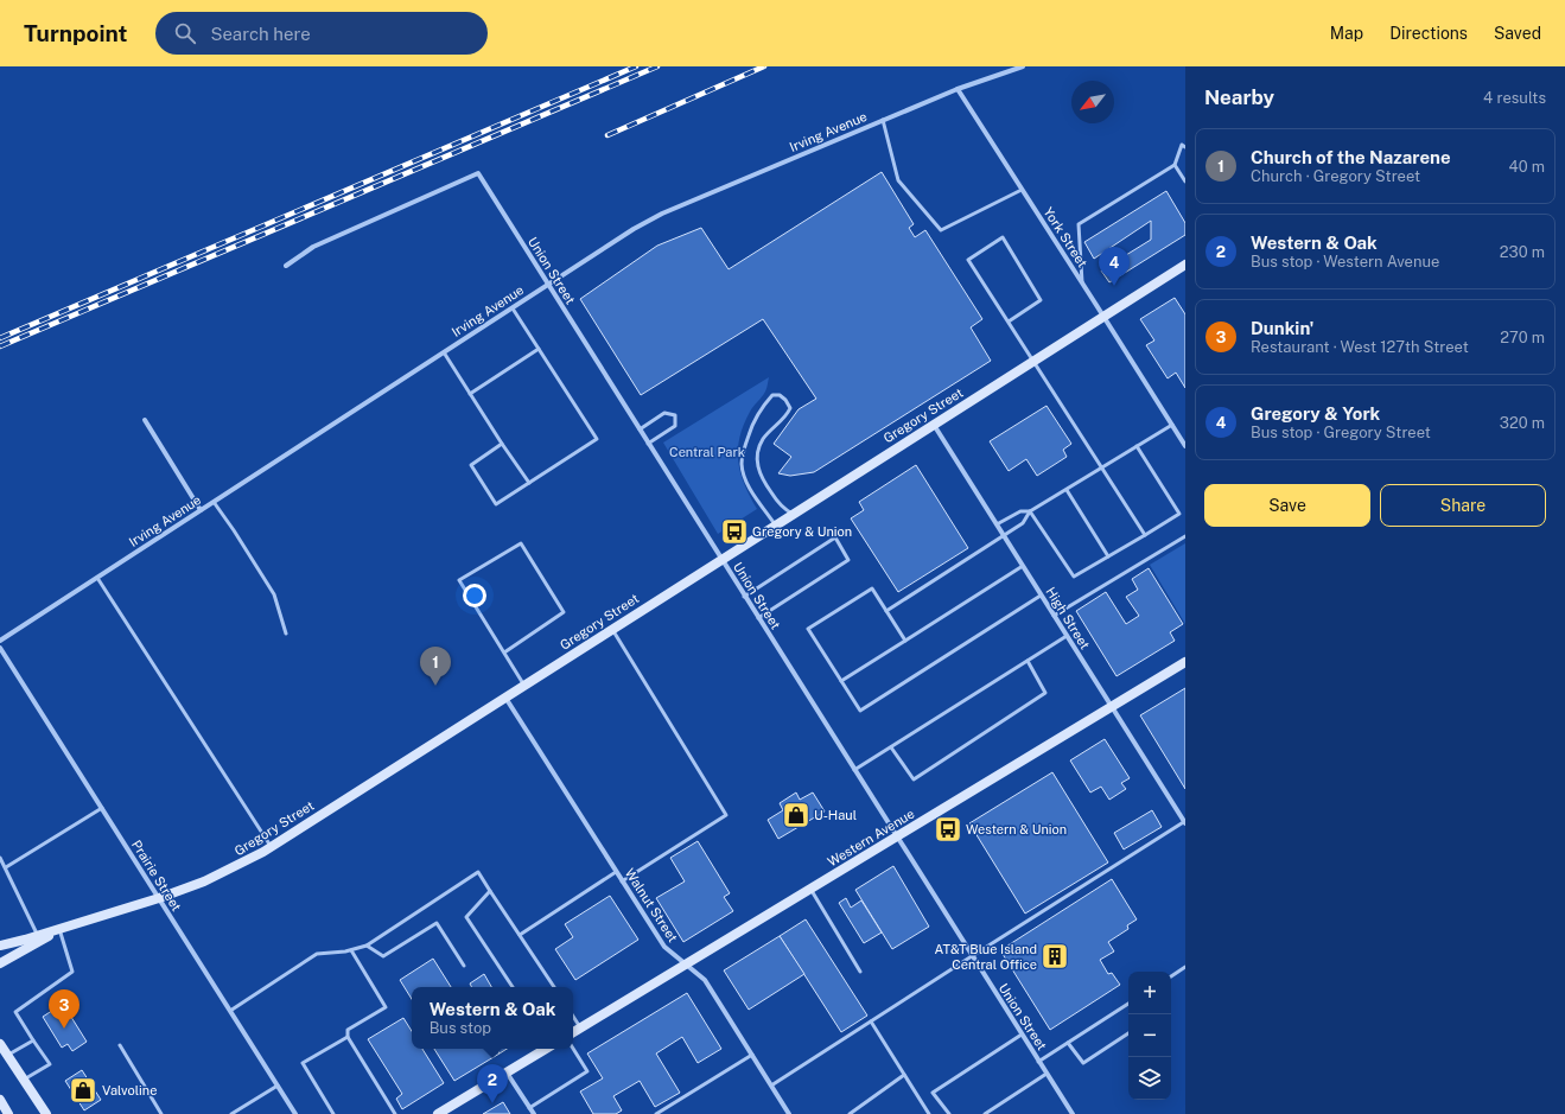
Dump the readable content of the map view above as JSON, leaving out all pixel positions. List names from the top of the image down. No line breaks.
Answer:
{"streets":{"main road":["Gregory Street","Western Avenue"],"street":["Irving Avenue","York Street","Union Street","High Street","Prairie Street","Walnut Street"]},"crossings":[["Irving Avenue","York Street"],["Irving Avenue","Union Street"],["York Street","Gregory Street"],["Union Street","Gregory Street"],["Union Street","Western Avenue"],["Gregory Street","High Street"],["Gregory Street","Prairie Street"],["Gregory Street","Walnut Street"],["High Street","Western Avenue"],["Western Avenue","Walnut Street"]],"parks":["Central Park"],"places":{"bus stop":["Gregory & Union","Western & Union"],"shop":["U-Haul","Valvoline"],"building":["AT&T Blue Island Central Office"]},"north":"bottom left","page":{"header":"Turnpoint","search":"Search here","nav":["Map","Directions","Saved"],"heading":["Nearby","4 results"],"list":[{"mark":"1","name":"Church of the Nazarene","note":"Church · Gregory Street","value":"40 m"},{"mark":"2","name":"Western & Oak","note":"Bus stop · Western Avenue","value":"230 m"},{"mark":"3","name":"Dunkin'","note":"Restaurant · West 127th Street","value":"270 m"},{"mark":"4","name":"Gregory & York","note":"Bus stop · Gregory Street","value":"320 m"}],"pins":["4","1","3","2"],"buttons":["Save","Share"],"map_buttons":["+","−"],"popup":["Western & Oak","Bus stop"]}}
